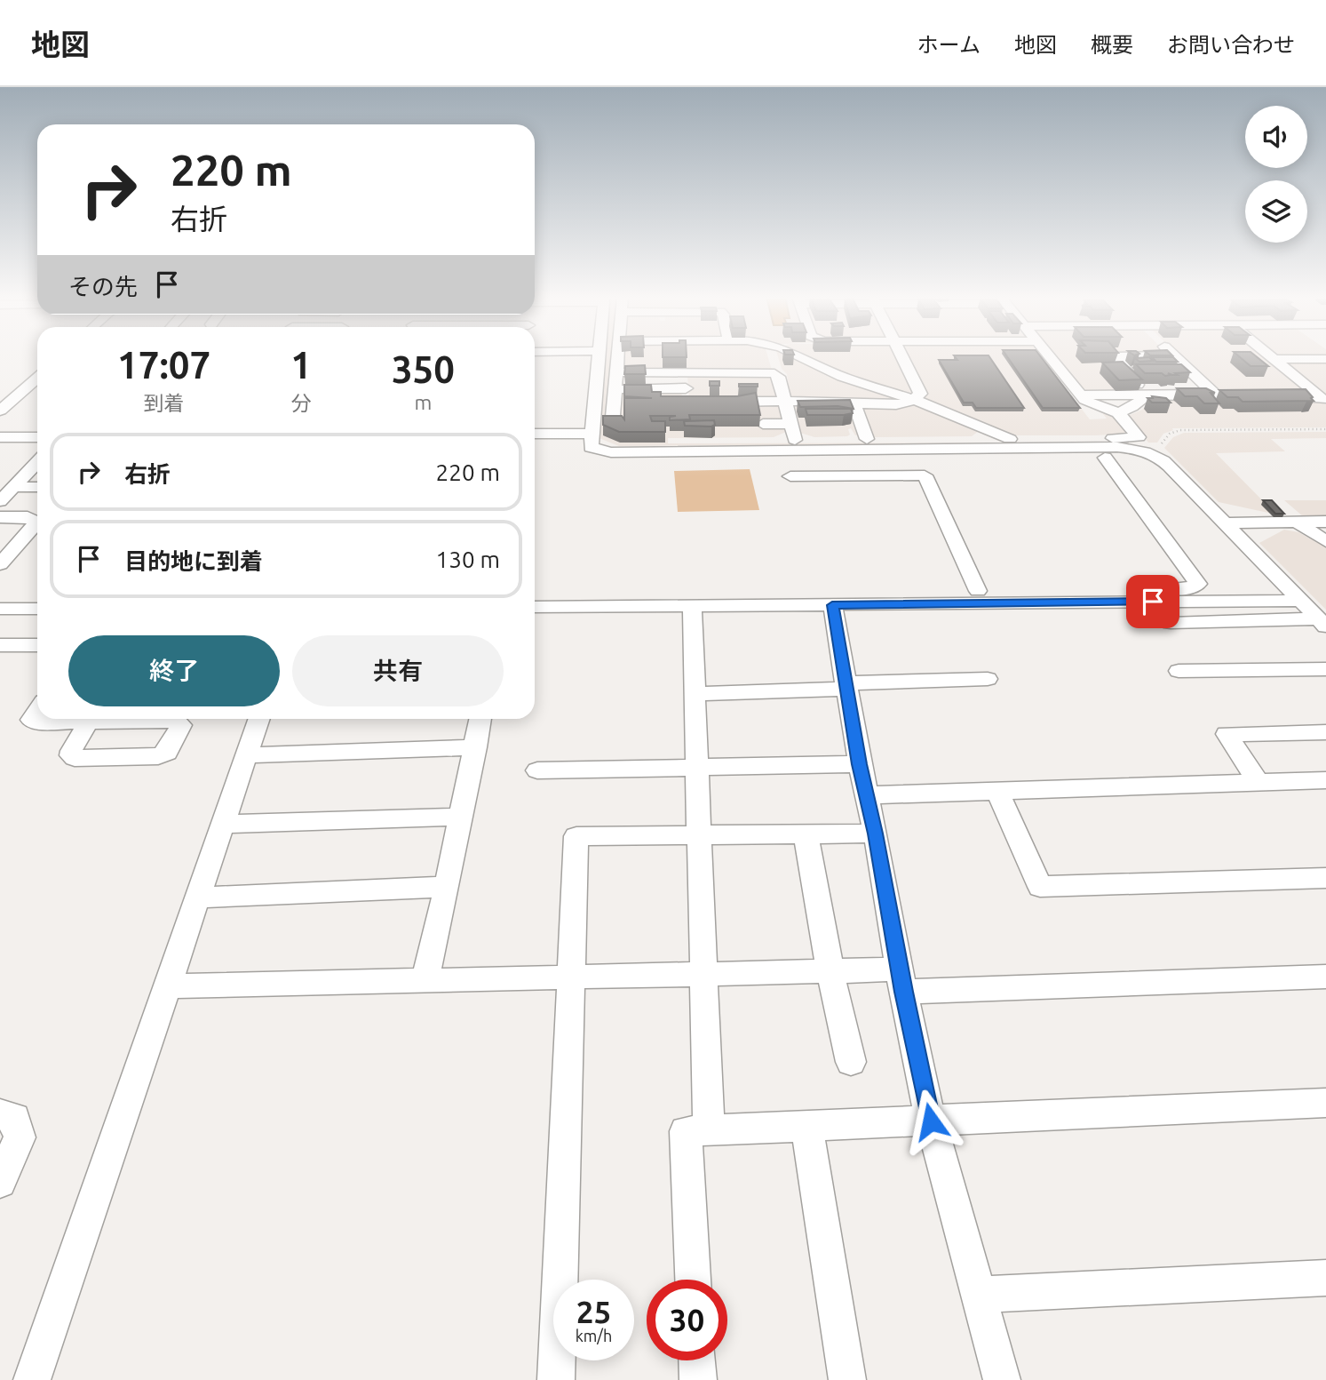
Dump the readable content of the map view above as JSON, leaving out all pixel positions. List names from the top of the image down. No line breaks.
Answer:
{"page":{"header":"地図","nav":["ホーム","地図","概要","お問い合わせ"],"turn":["220 m","右折"],"then":"その先","eta":["17:07","到着","1","分","350","m"],"list":[{"name":"右折","value":"220 m"},{"name":"目的地に到着","value":"130 m"}],"buttons":["終了","共有"],"speed":"25 km/h","limit":"30"}}
